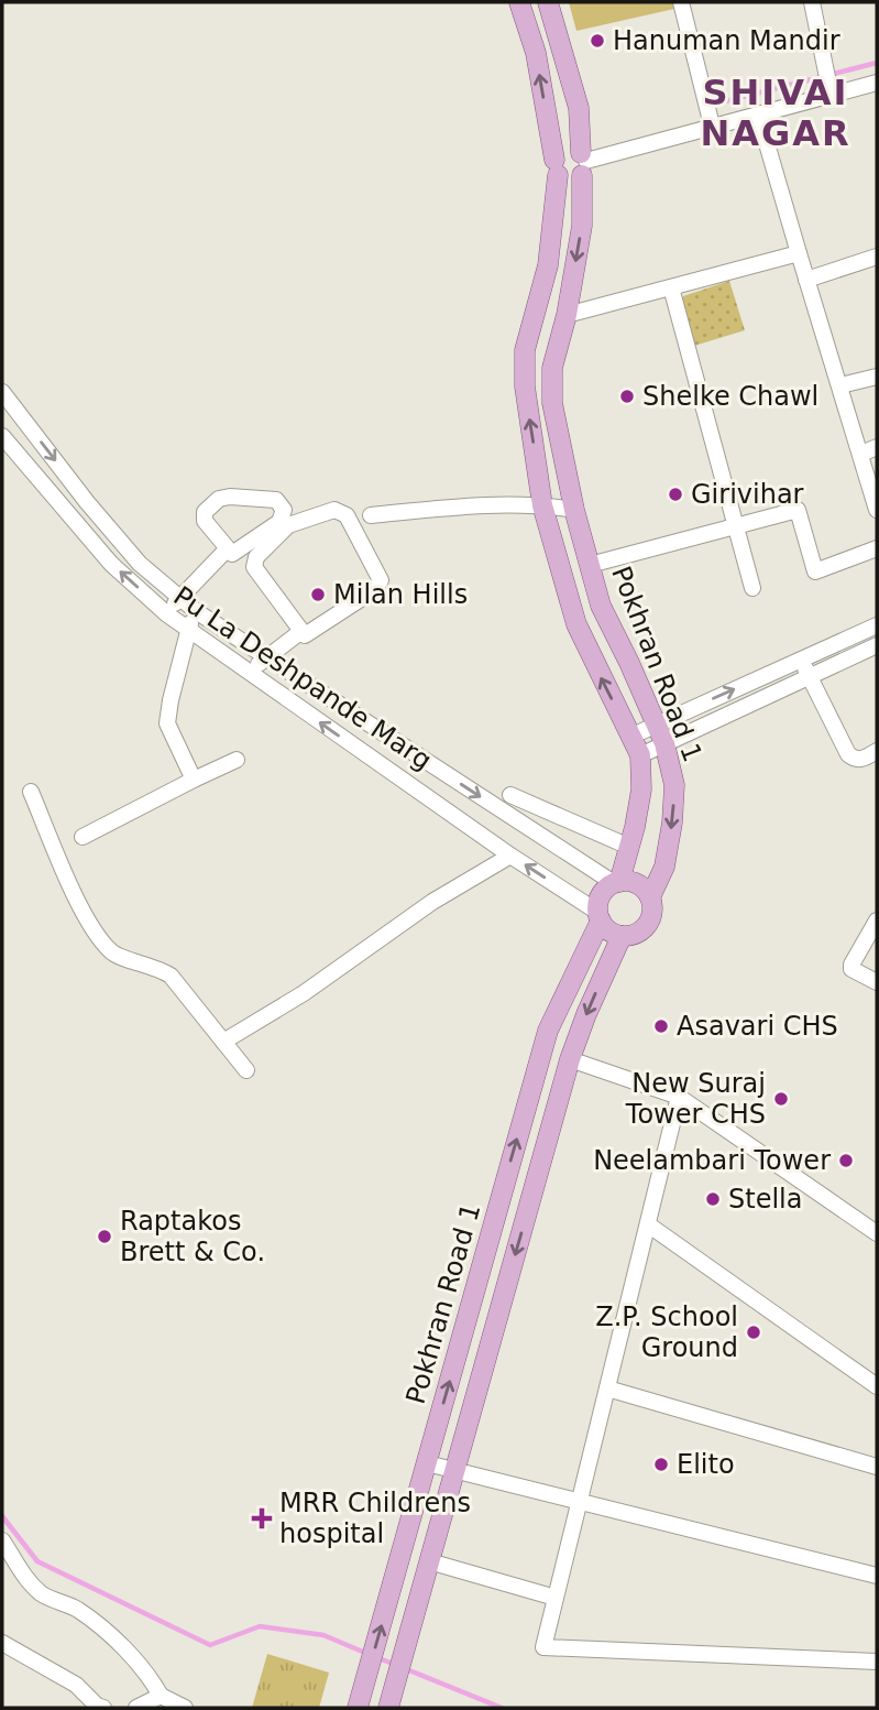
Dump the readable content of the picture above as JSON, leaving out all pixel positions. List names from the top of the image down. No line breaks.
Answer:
{"streets":{"main road":["Pokhran Road 1"],"street":["Pu La Deshpande Marg"]},"crossings":[["Pokhran Road 1","Pu La Deshpande Marg"]],"districts":["SHIVAI NAGAR"],"places":{"other":["Hanuman Mandir","Shelke Chawl","Girivihar","Milan Hills","Asavari CHS","New Suraj Tower CHS","Neelambari Tower","Stella","Raptakos Brett & Co.","Z.P. School Ground","Elito"],"health":["MRR Childrens hospital"]}}
